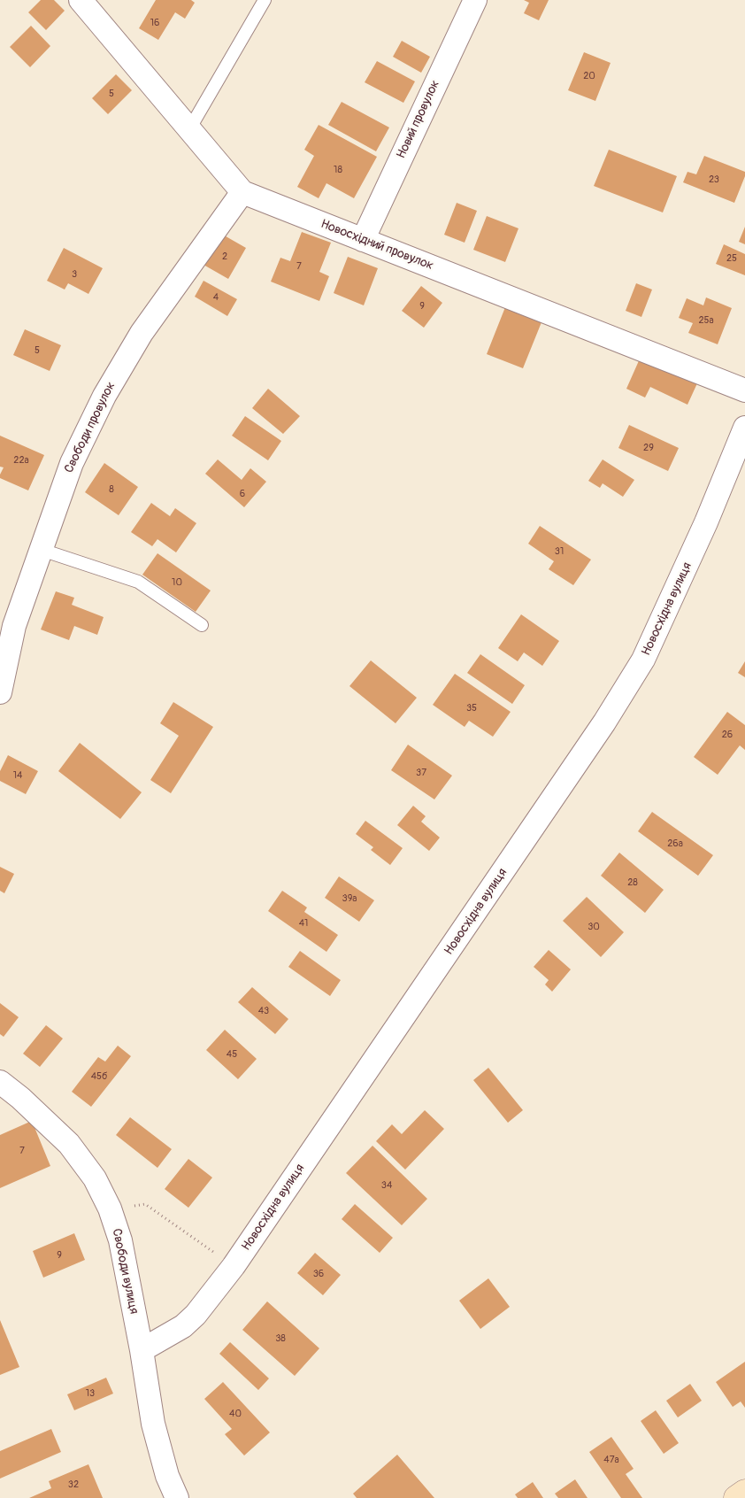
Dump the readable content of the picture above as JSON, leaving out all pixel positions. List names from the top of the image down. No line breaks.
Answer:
{"streets":{"street":["Новий провулок","Новосхідний провулок","Свободи провулок","Новосхідна вулиця","Свободи вулиця"]},"crossings":[["Новий провулок","Новосхідний провулок"],["Новосхідний провулок","Свободи провулок"],["Новосхідна вулиця","Свободи вулиця"]],"house_numbers":["16","20","5","18","23","2","25","7","3","4","9","25а","5","29","22а","8","6","31","10","35","26","37","14","26а","28","39а","41","30","43","45","45б","7","34","9","36","38","13","40","47а","32"]}
